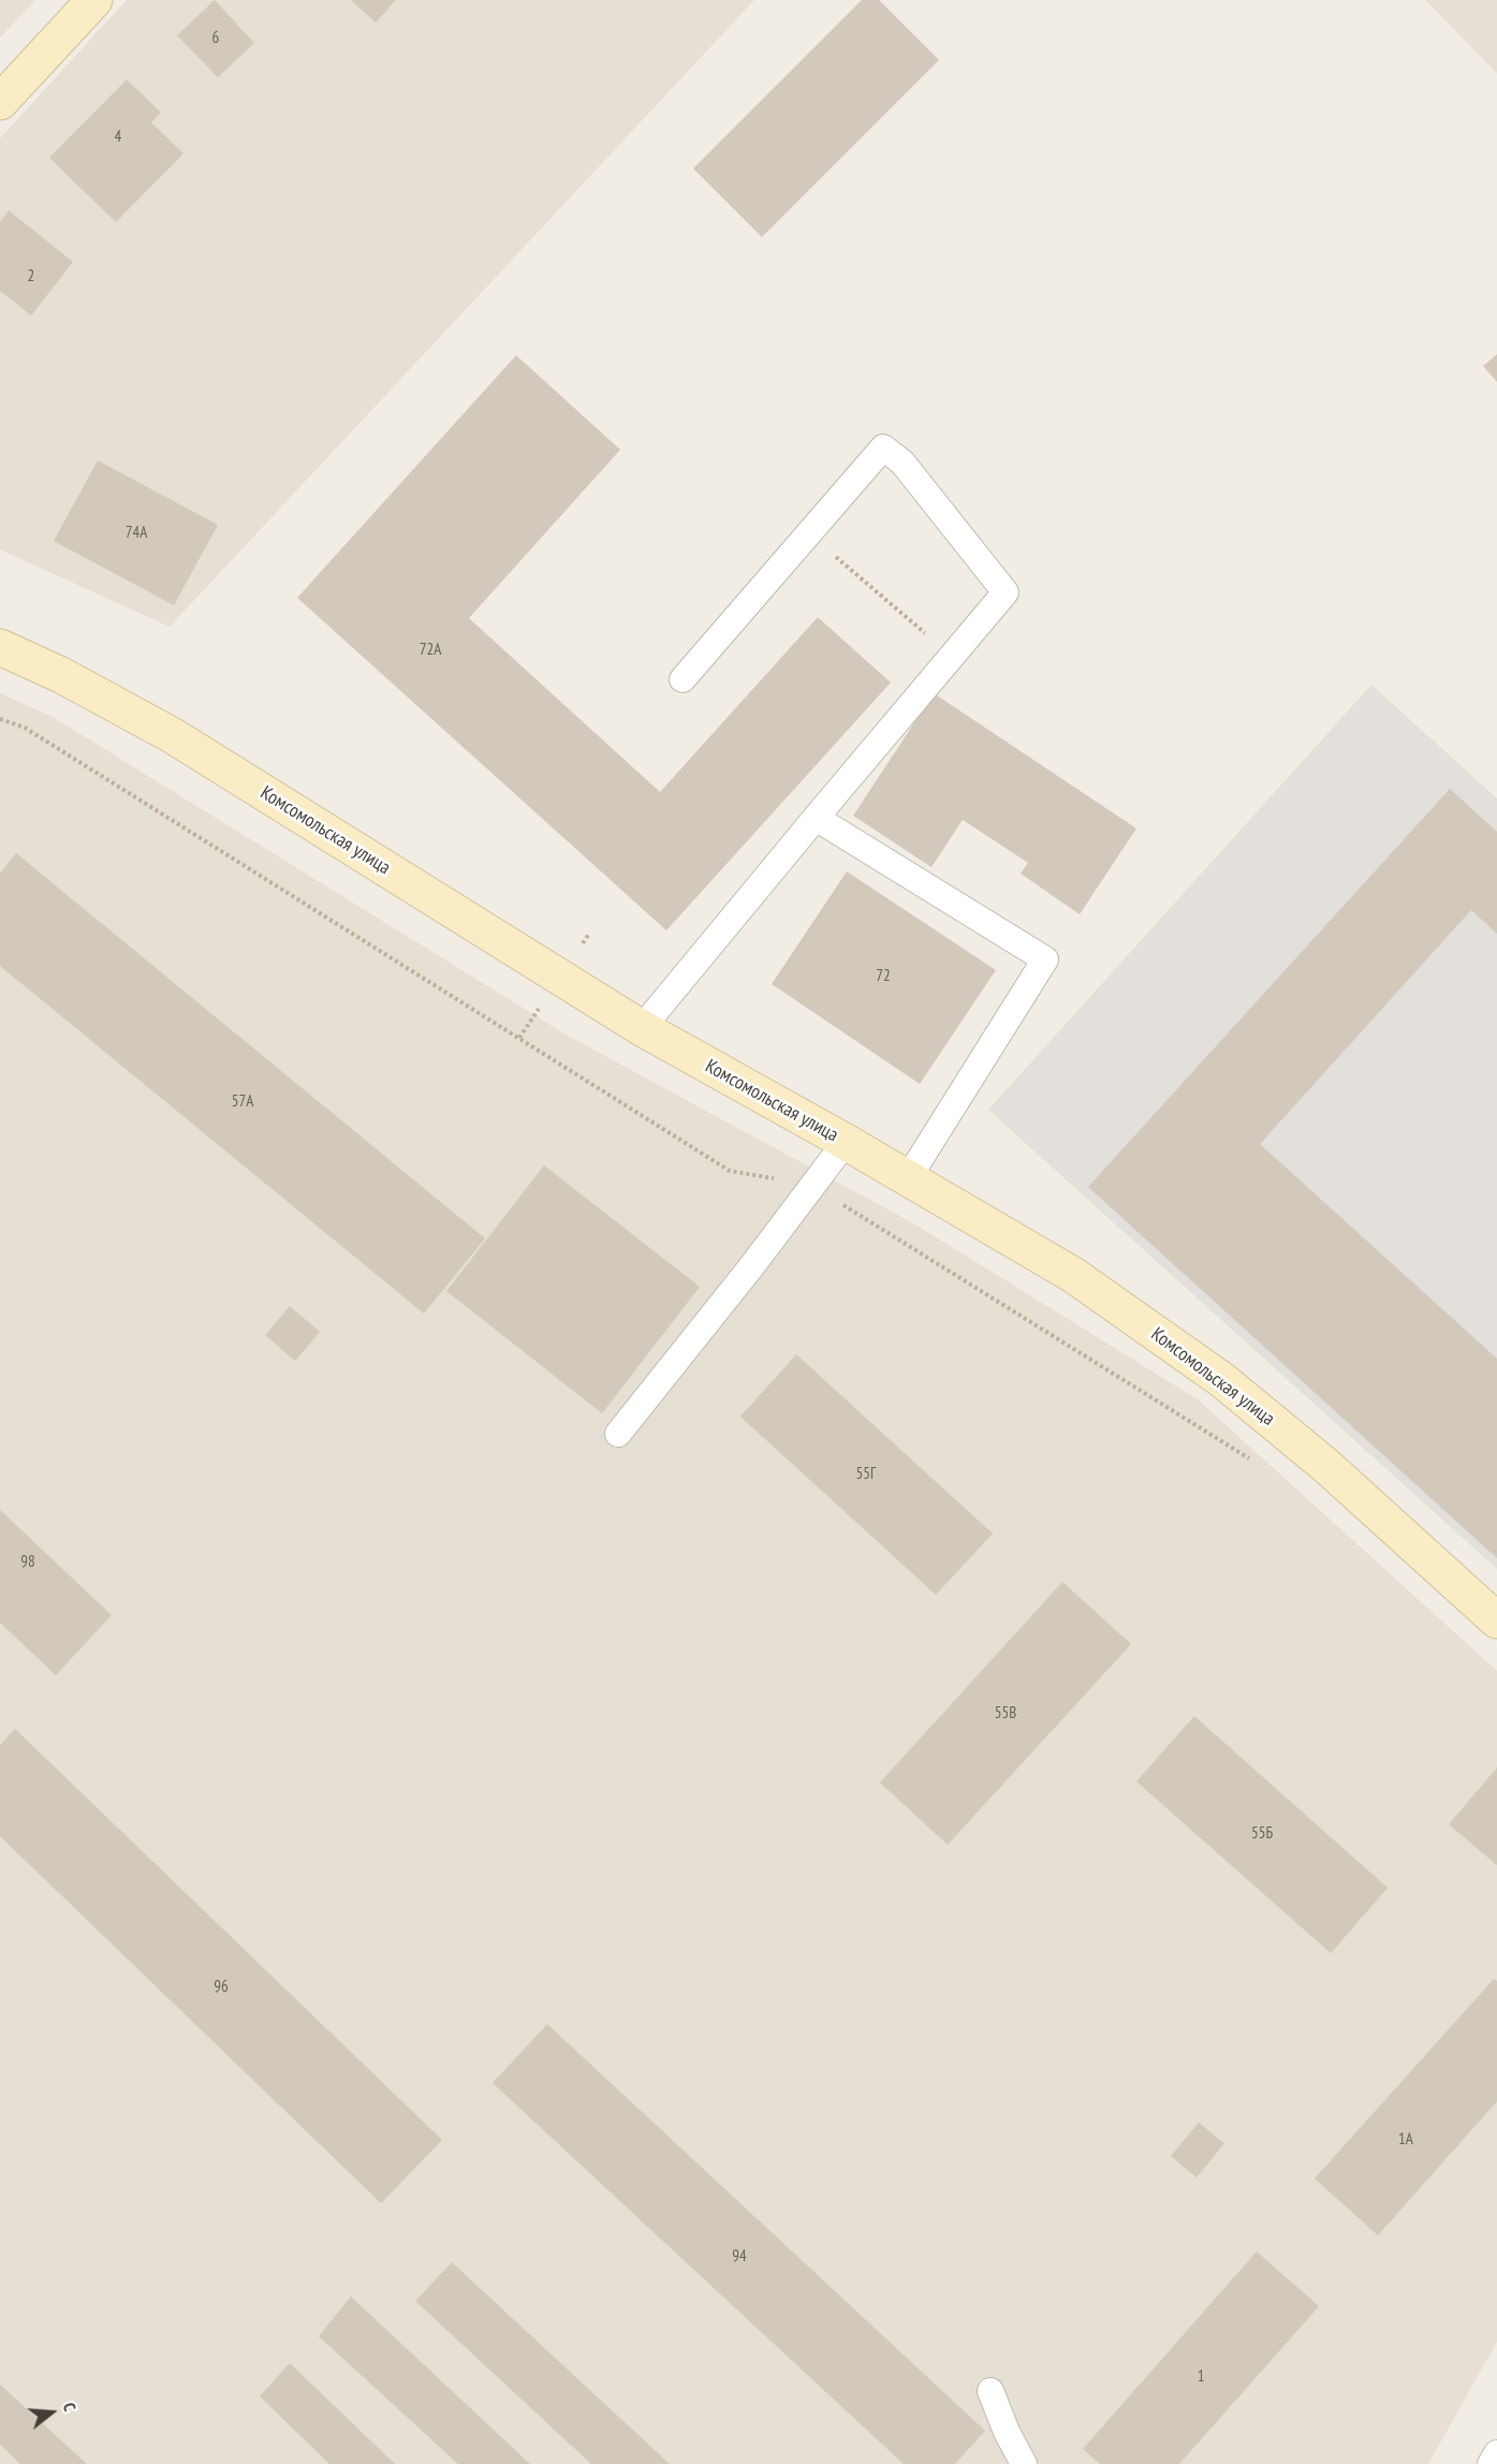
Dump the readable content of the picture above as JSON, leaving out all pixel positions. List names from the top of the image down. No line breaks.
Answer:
{"streets":{"street":["Комсомольская улица"]},"house_numbers":["6","4","2","74А","72А","72","57А","55Г","98","55В","55Б","96","1А","94","1"],"north":"right"}
